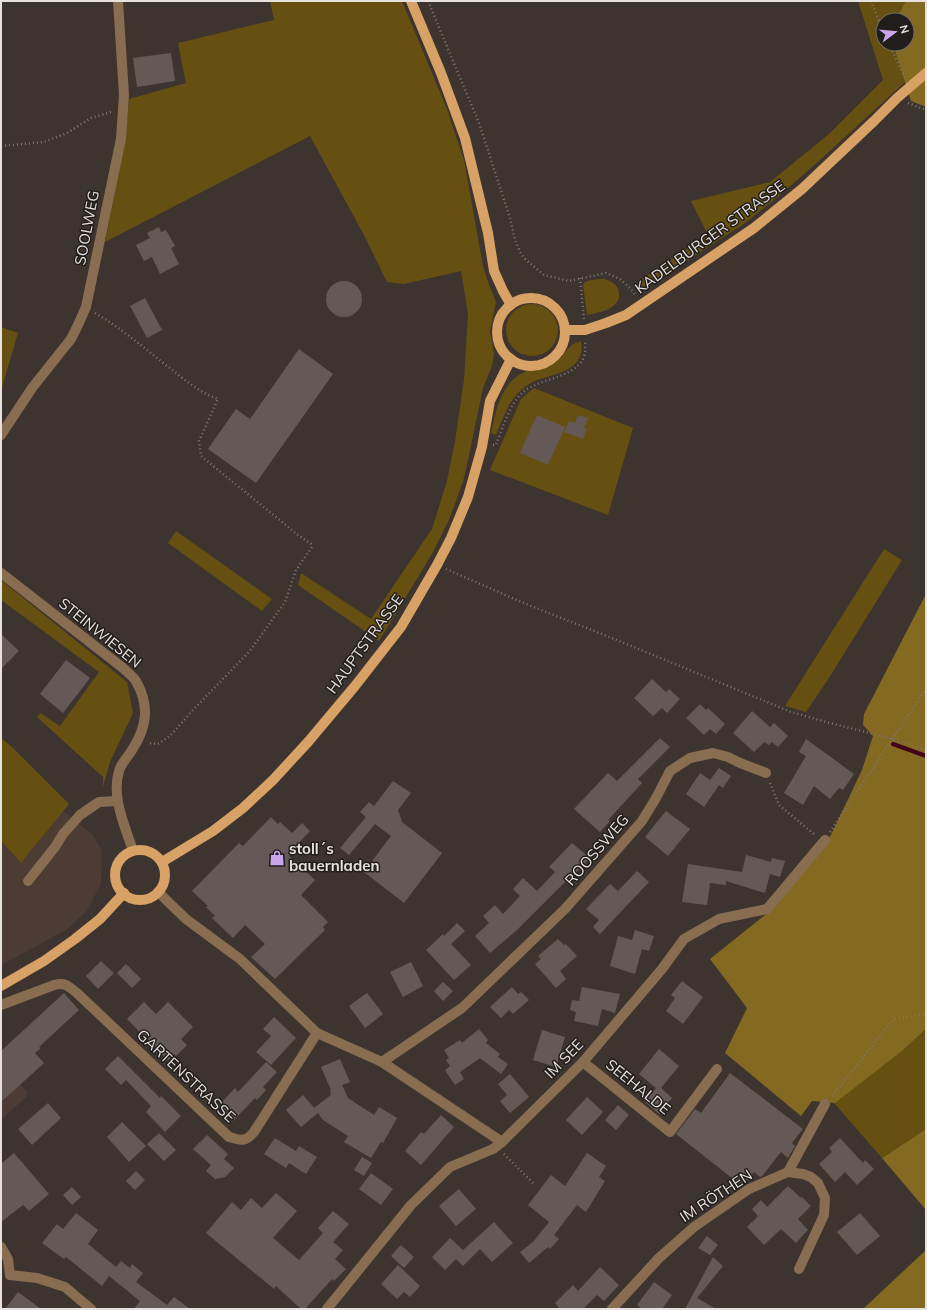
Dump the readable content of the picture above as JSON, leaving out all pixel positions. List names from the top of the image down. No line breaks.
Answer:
{"streets":{"main road":["KADELBURGER STRASSE","HAUPTSTRASSE"],"street":["SOOLWEG","STEINWIESEN","ROOSSWEG","IM SEE","GARTENSTRASSE","SEEHALDE","IM RÖTHEN"]},"crossings":[["KADELBURGER STRASSE","HAUPTSTRASSE"],["STEINWIESEN","HAUPTSTRASSE"],["IM SEE","SEEHALDE"]],"places":{"shop":["stoll´s bauernladen"]},"north":"right"}
